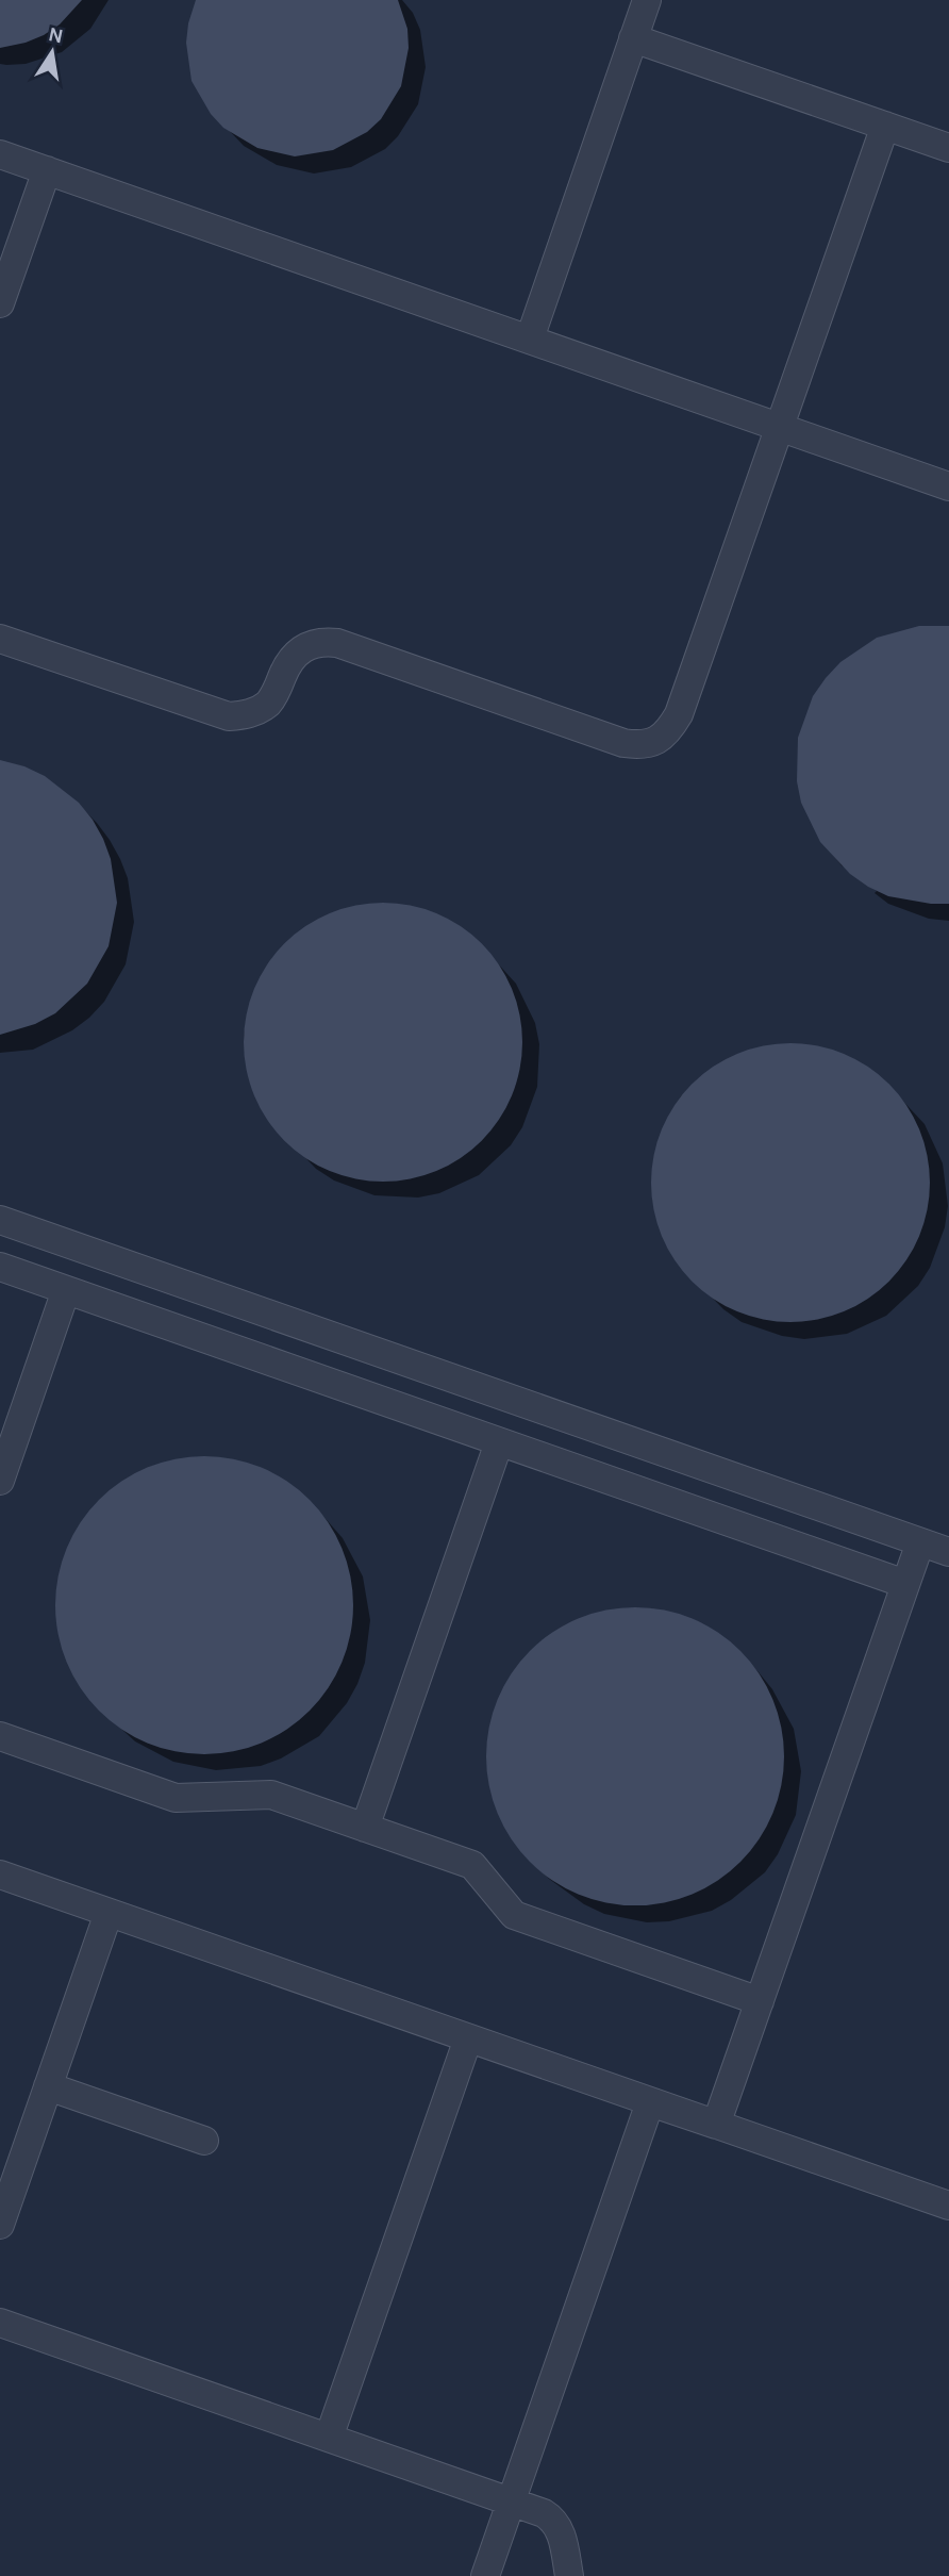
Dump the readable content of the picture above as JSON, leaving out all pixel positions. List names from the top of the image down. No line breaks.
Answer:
{"north":"top"}
